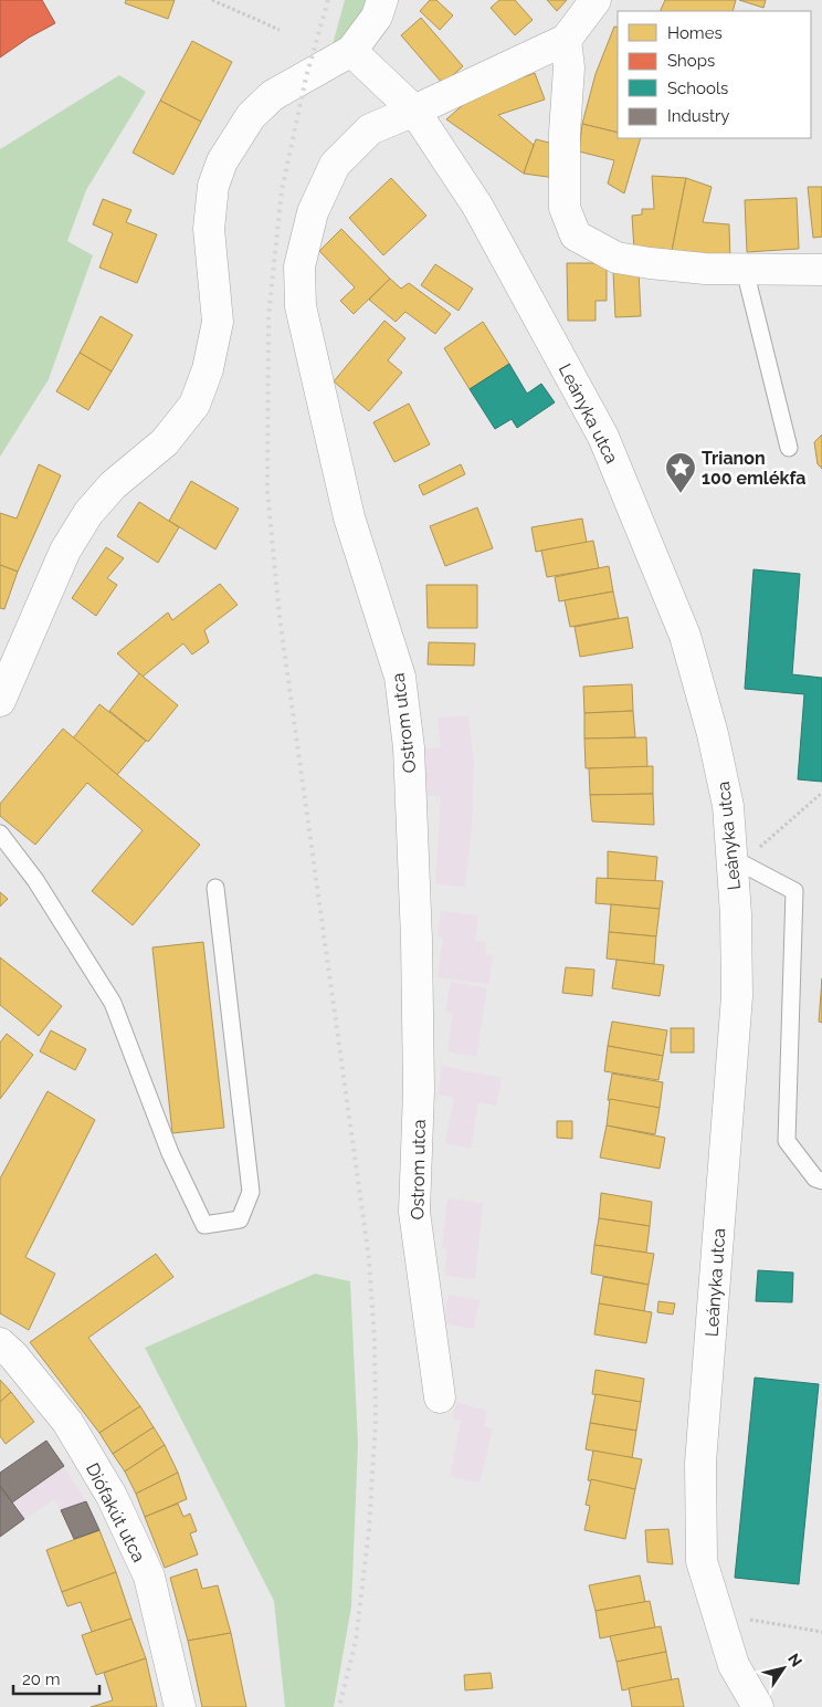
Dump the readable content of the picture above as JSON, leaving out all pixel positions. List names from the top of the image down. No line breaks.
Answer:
{"streets":{"street":["Leányka utca","Ostrom utca","Diófakút utca"]},"crossings":[["Leányka utca","Ostrom utca"]],"places":{"place":["Trianon 100 emlékfa"]},"legend":["Homes","Shops","Schools","Industry"],"scale_bar":"20 m","north":"top right"}
